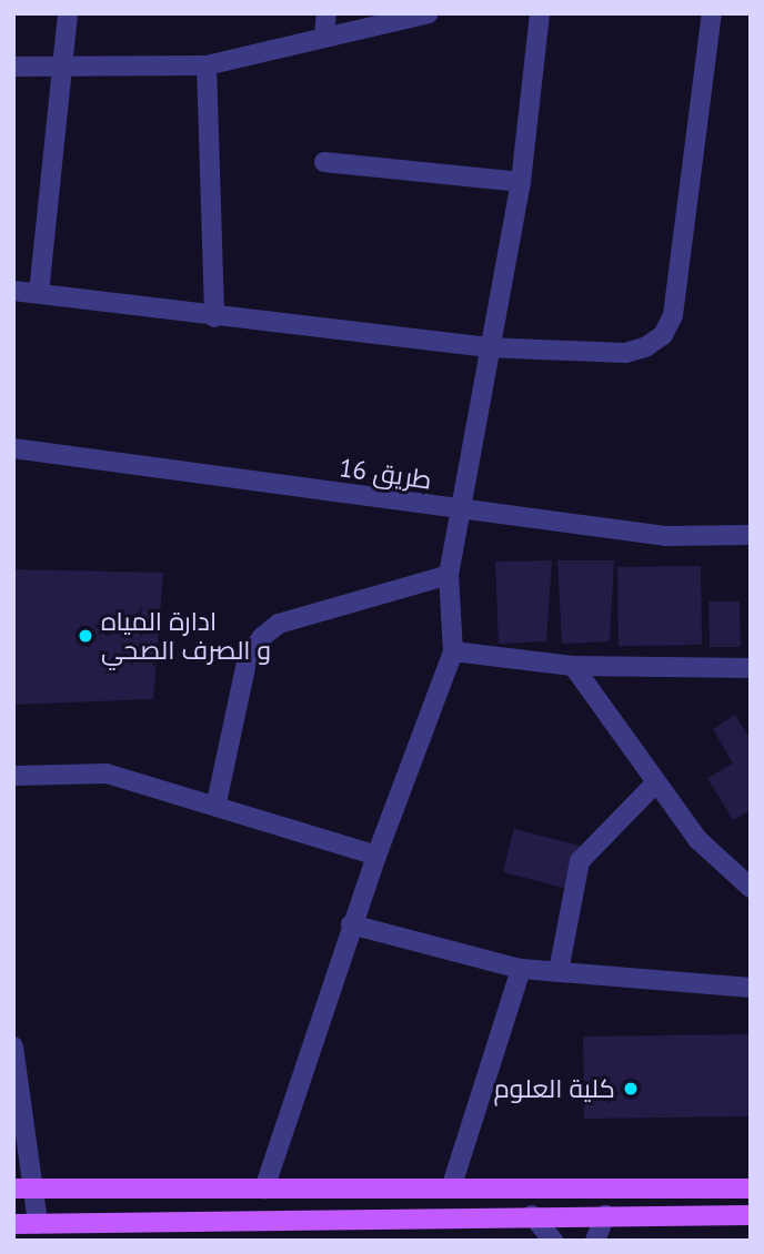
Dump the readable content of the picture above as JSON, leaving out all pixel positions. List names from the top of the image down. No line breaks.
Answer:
{"streets":{"street":["طريق 16"]},"places":["ادارة المياه و الصرف الصحي","كلية العلوم"]}
